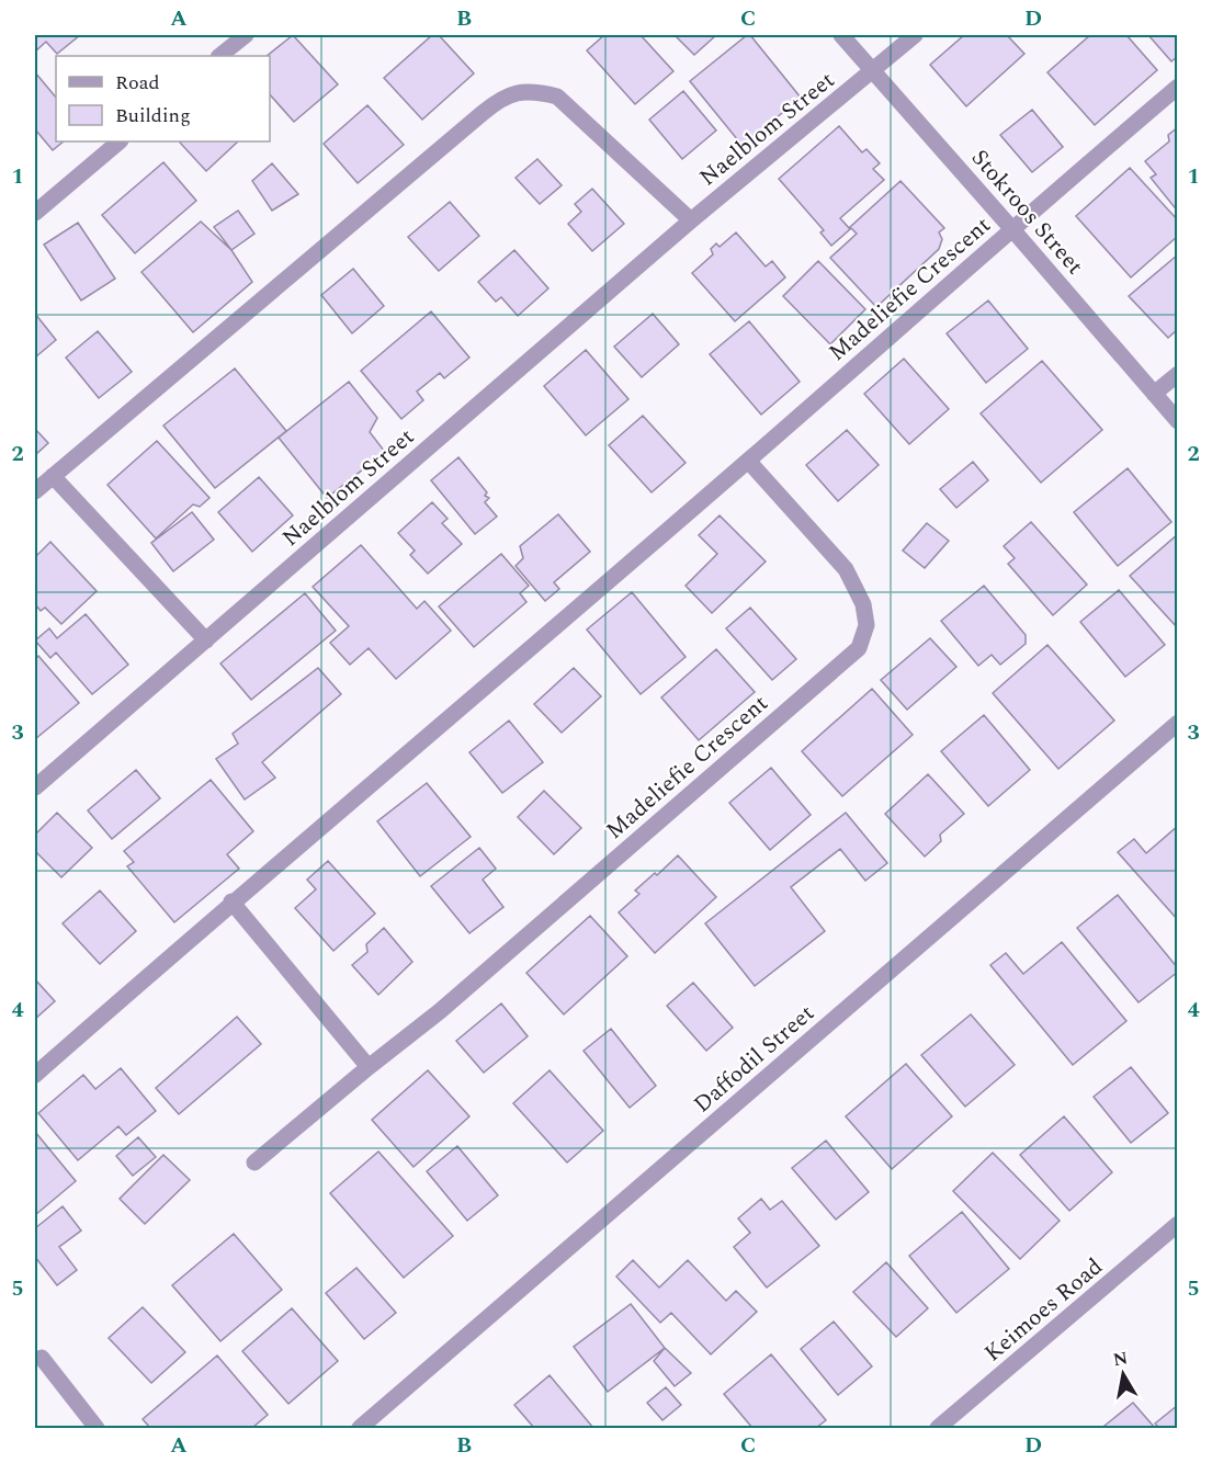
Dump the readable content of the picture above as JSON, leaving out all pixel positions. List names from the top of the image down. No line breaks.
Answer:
{"streets":{"street":["Naelblom Street","Stokroos Street","Madeliefie Crescent","Daffodil Street","Keimoes Road"]},"crossings":[["Naelblom Street","Stokroos Street"],["Stokroos Street","Madeliefie Crescent"]],"legend":["Road","Building"],"north":"top","grid":{"columns":["A","B","C","D"],"rows":["1","2","3","4","5"]}}
